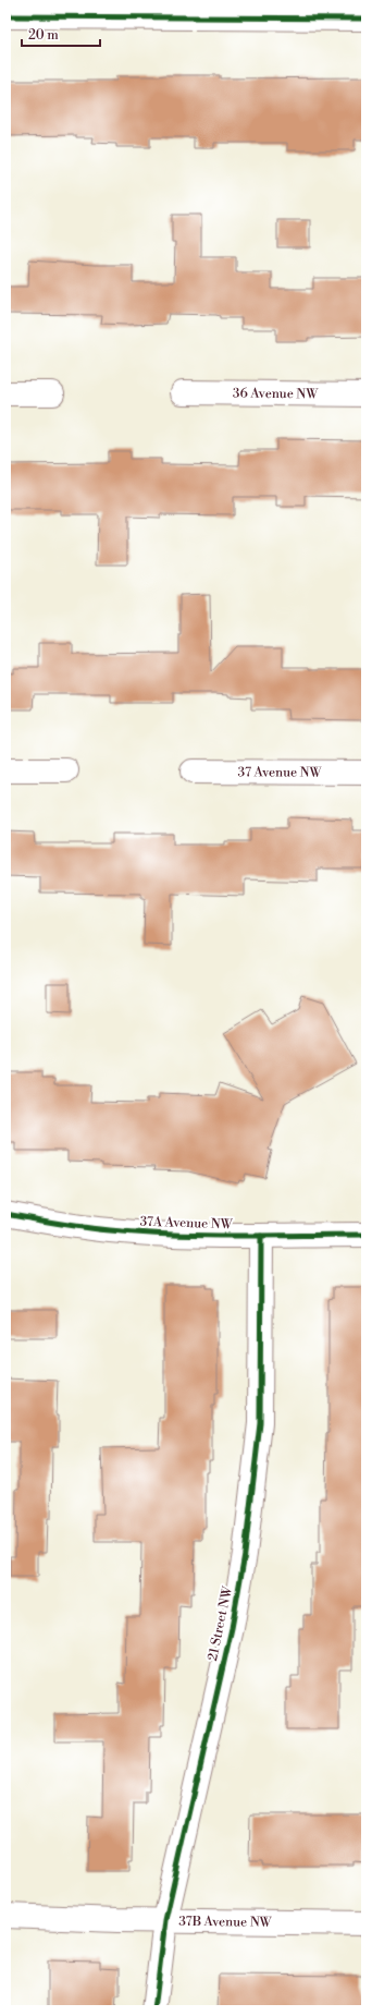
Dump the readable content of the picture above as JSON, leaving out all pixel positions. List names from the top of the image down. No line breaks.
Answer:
{"streets":{"street":["36 Avenue NW","37 Avenue NW","37A Avenue NW","21 Street NW","37B Avenue NW"]},"crossings":[["37A Avenue NW","21 Street NW"],["21 Street NW","37B Avenue NW"]],"scale_bar":"20 m"}
